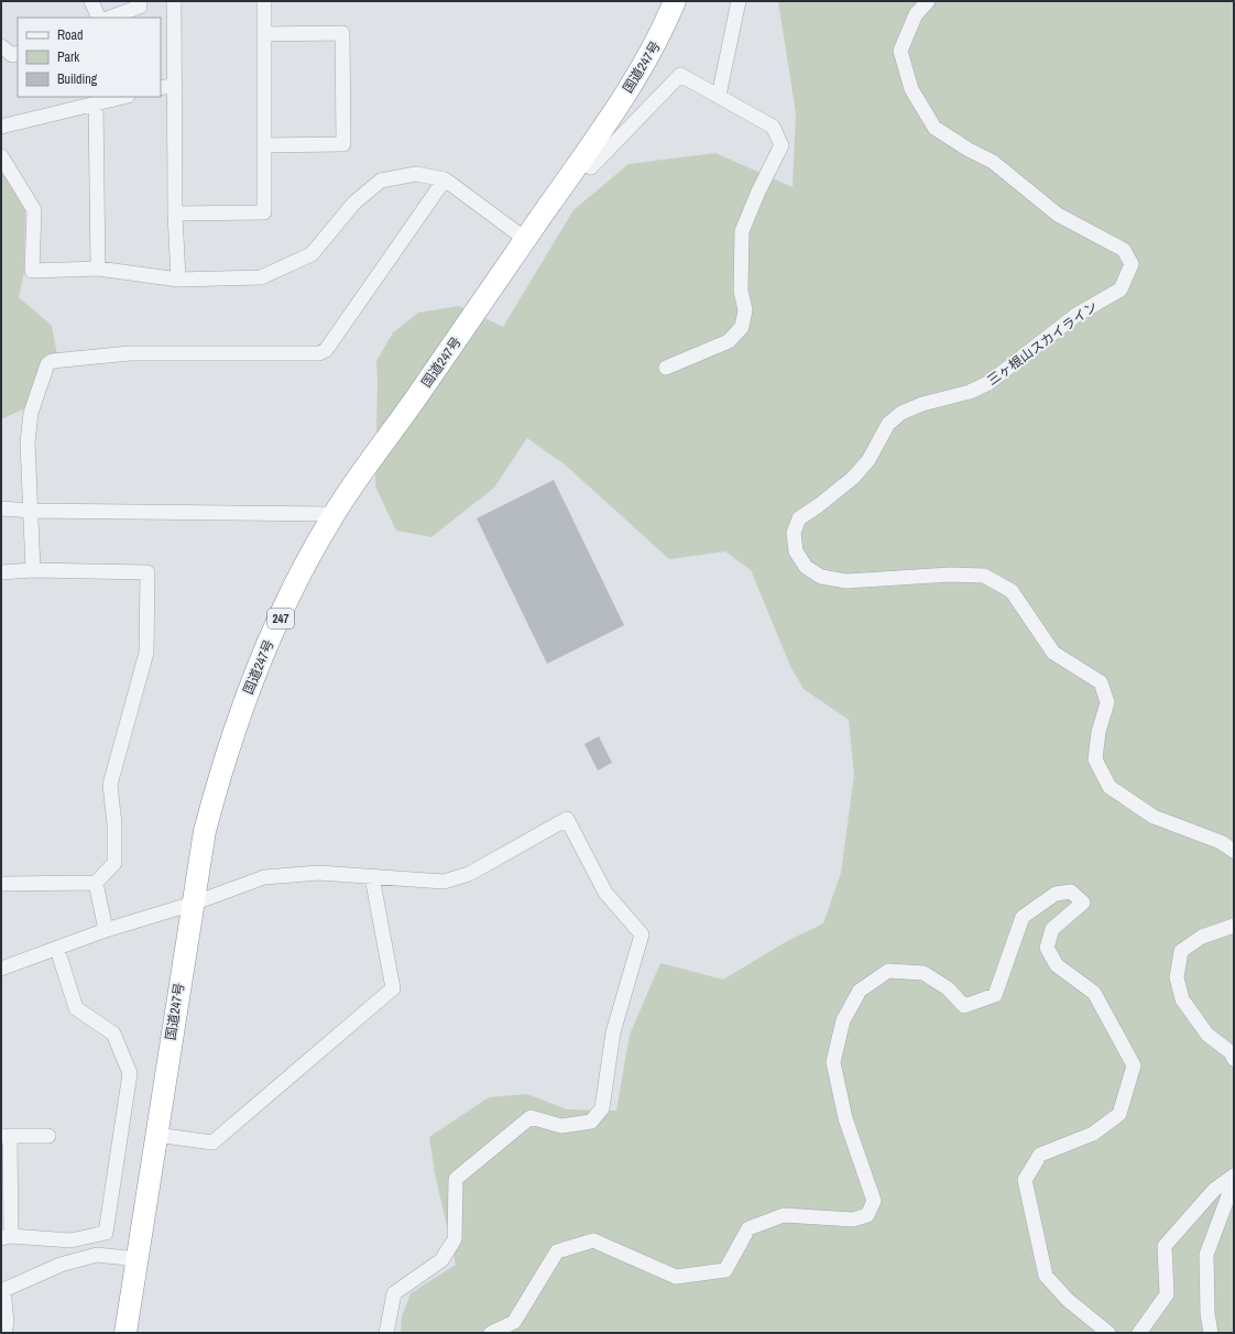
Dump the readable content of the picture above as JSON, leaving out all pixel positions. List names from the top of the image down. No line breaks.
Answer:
{"streets":{"highway":["国道247号","247"],"street":["三ヶ根山スカイライン"]},"legend":["Road","Park","Building"]}
